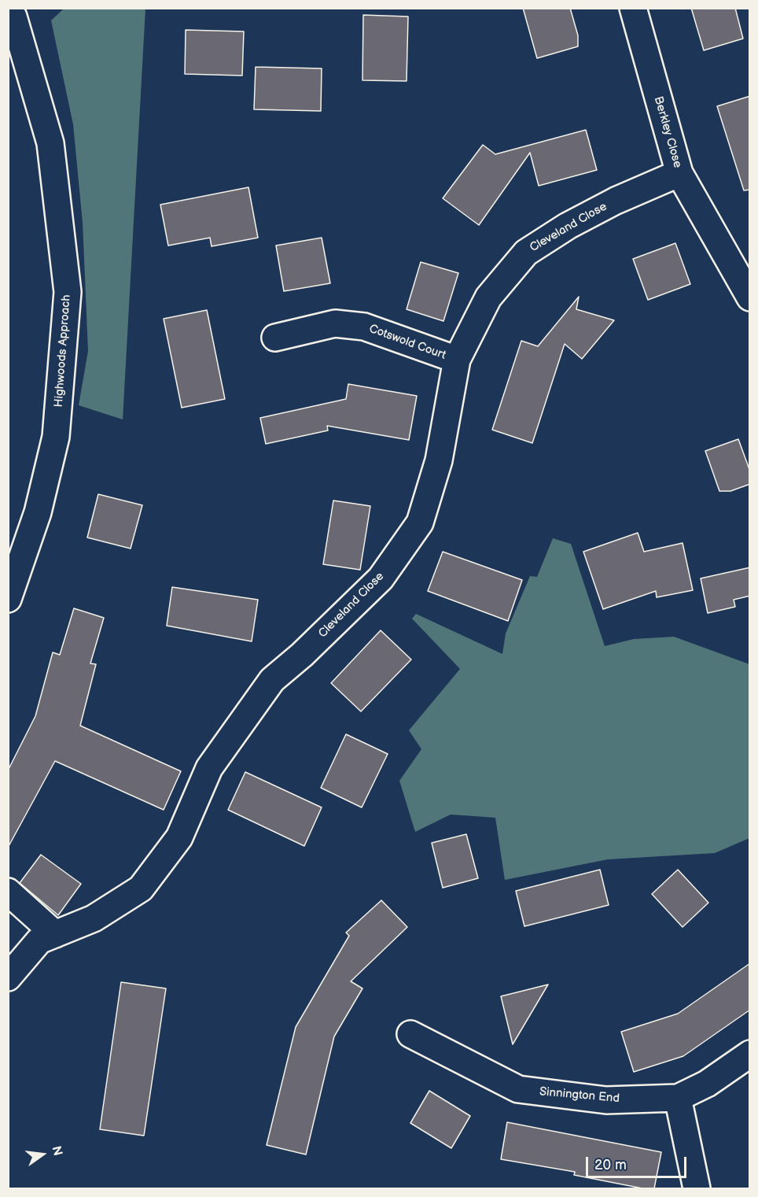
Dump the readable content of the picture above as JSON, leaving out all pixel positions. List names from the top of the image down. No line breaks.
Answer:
{"streets":{"street":["Berkley Close","Cleveland Close","Cotswold Court","Highwoods Approach","Sinnington End"]},"crossings":[["Berkley Close","Cleveland Close"],["Cleveland Close","Cotswold Court"]],"scale_bar":"20 m","north":"right"}
